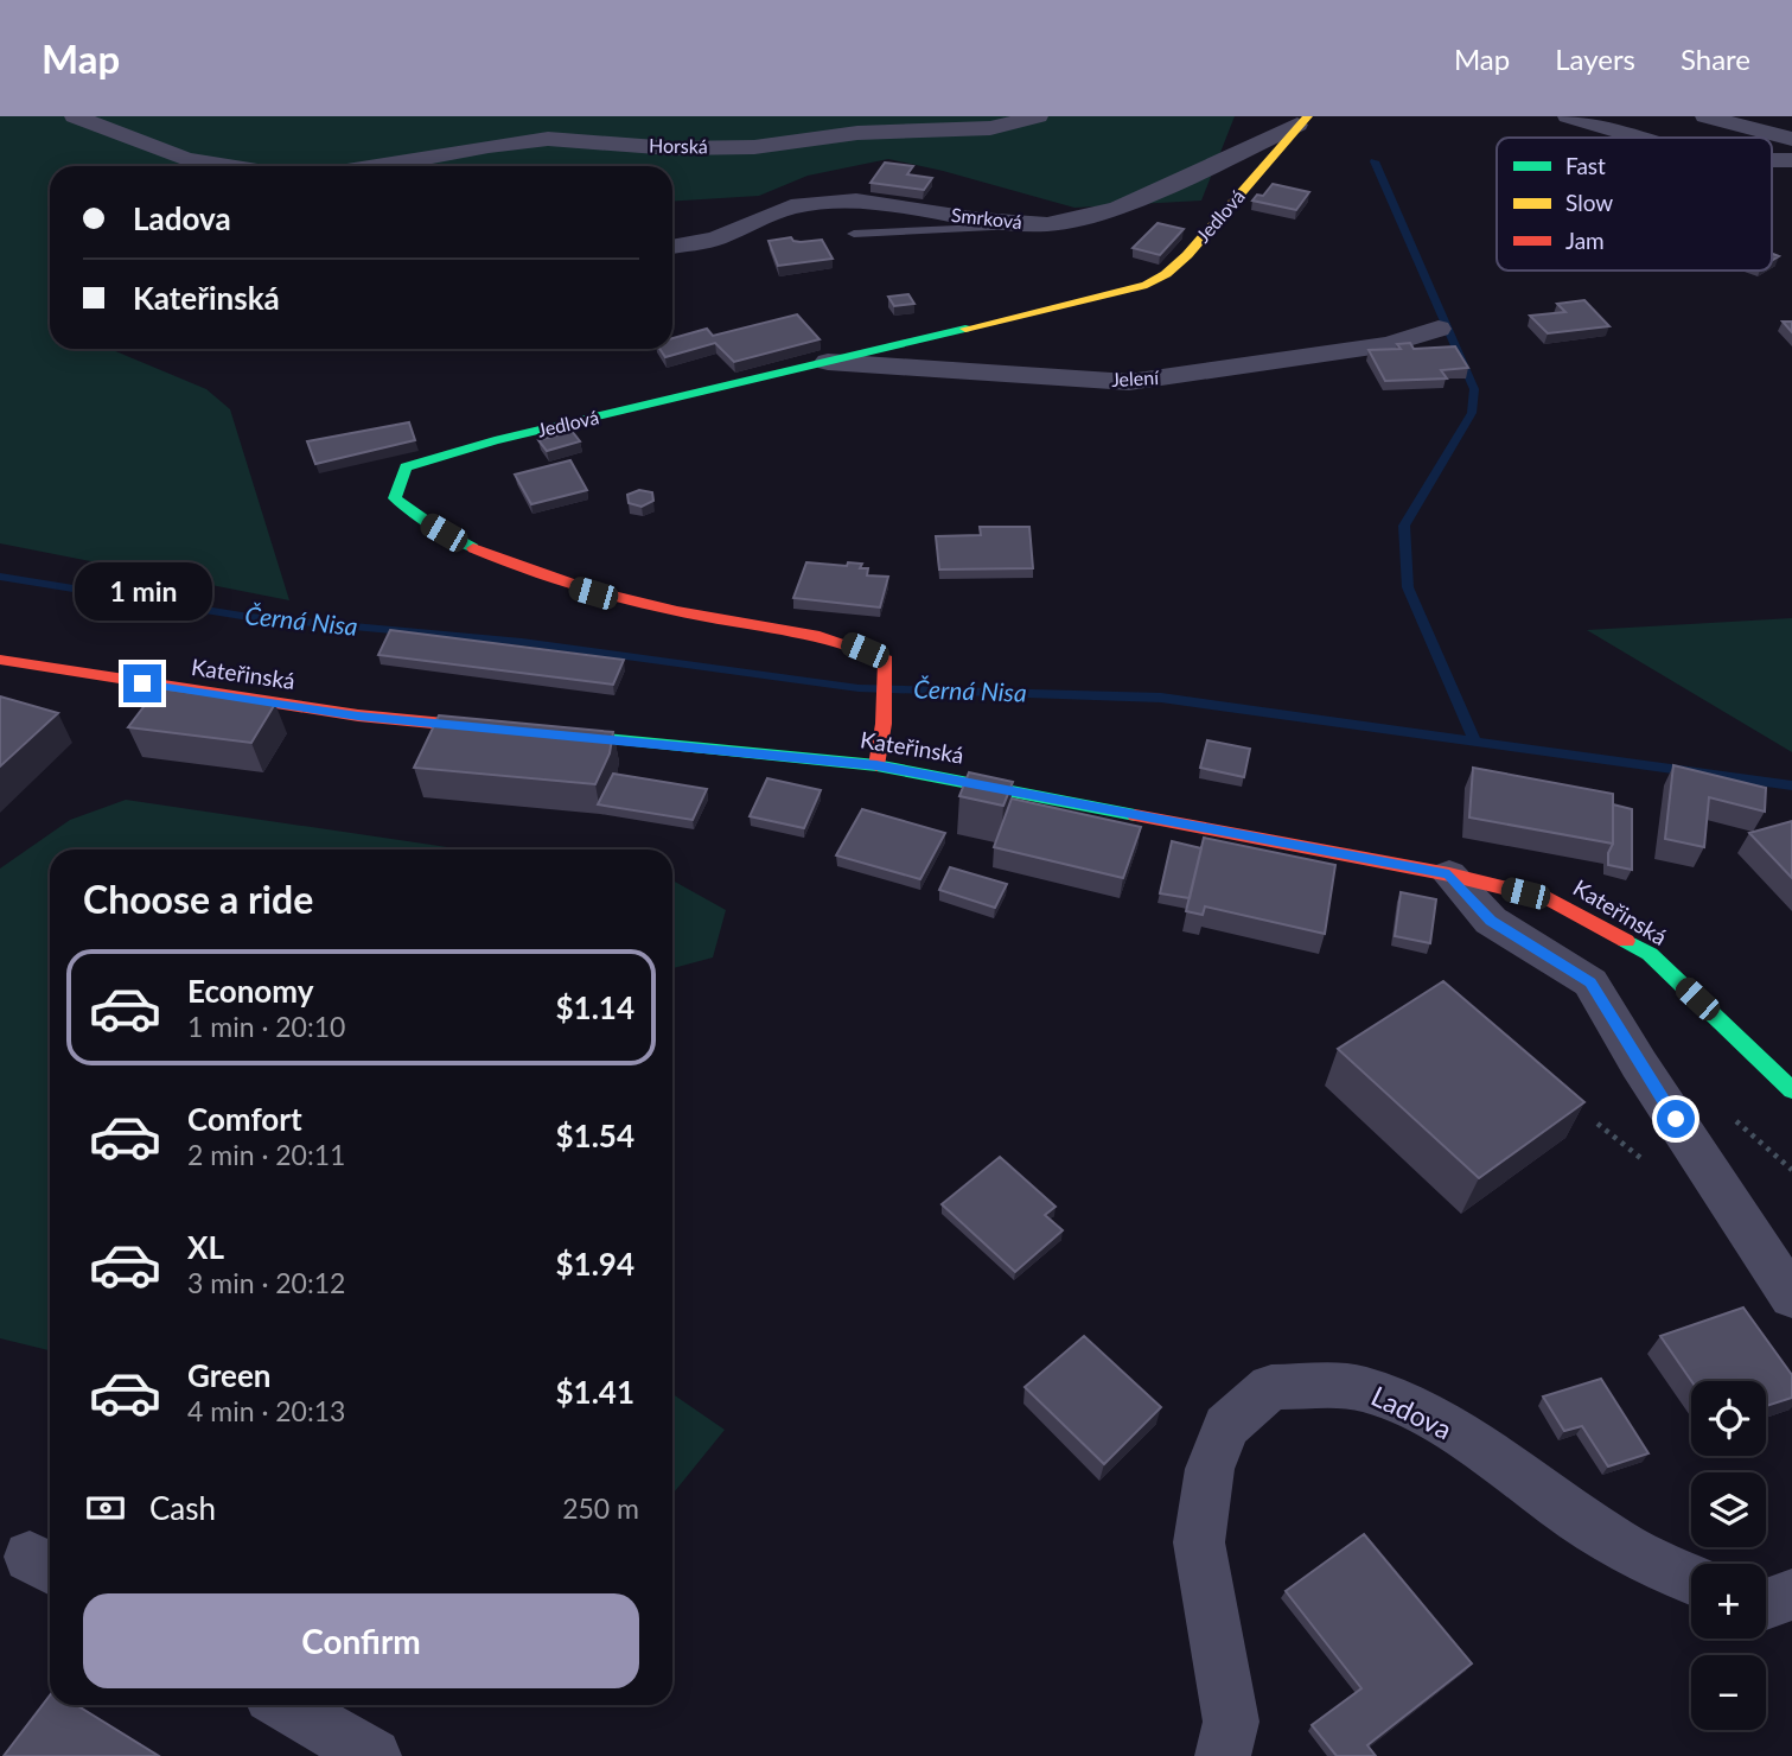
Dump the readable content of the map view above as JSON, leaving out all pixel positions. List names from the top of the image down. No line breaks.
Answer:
{"streets":{"street":["Horská","Jedlová","Smrková","Jelení","Kateřinská","Ladova"]},"crossings":[["Jedlová","Smrková"],["Jedlová","Jelení"],["Jedlová","Kateřinská"]],"water":["Černá Nisa"],"legend":["Fast","Slow","Jam"],"page":{"header":"Map","nav":["Map","Layers","Share"],"banner":["Ladova","Kateřinská"],"bubble":"1 min","heading":"Choose a ride","list":[{"name":"Economy","note":"1 min · 20:10","value":"$1.14"},{"name":"Comfort","note":"2 min · 20:11","value":"$1.54"},{"name":"XL","note":"3 min · 20:12","value":"$1.94"},{"name":"Green","note":"4 min · 20:13","value":"$1.41"}],"map_buttons":["+","−"],"pay":["Cash","250 m"],"buttons":"Confirm"}}
